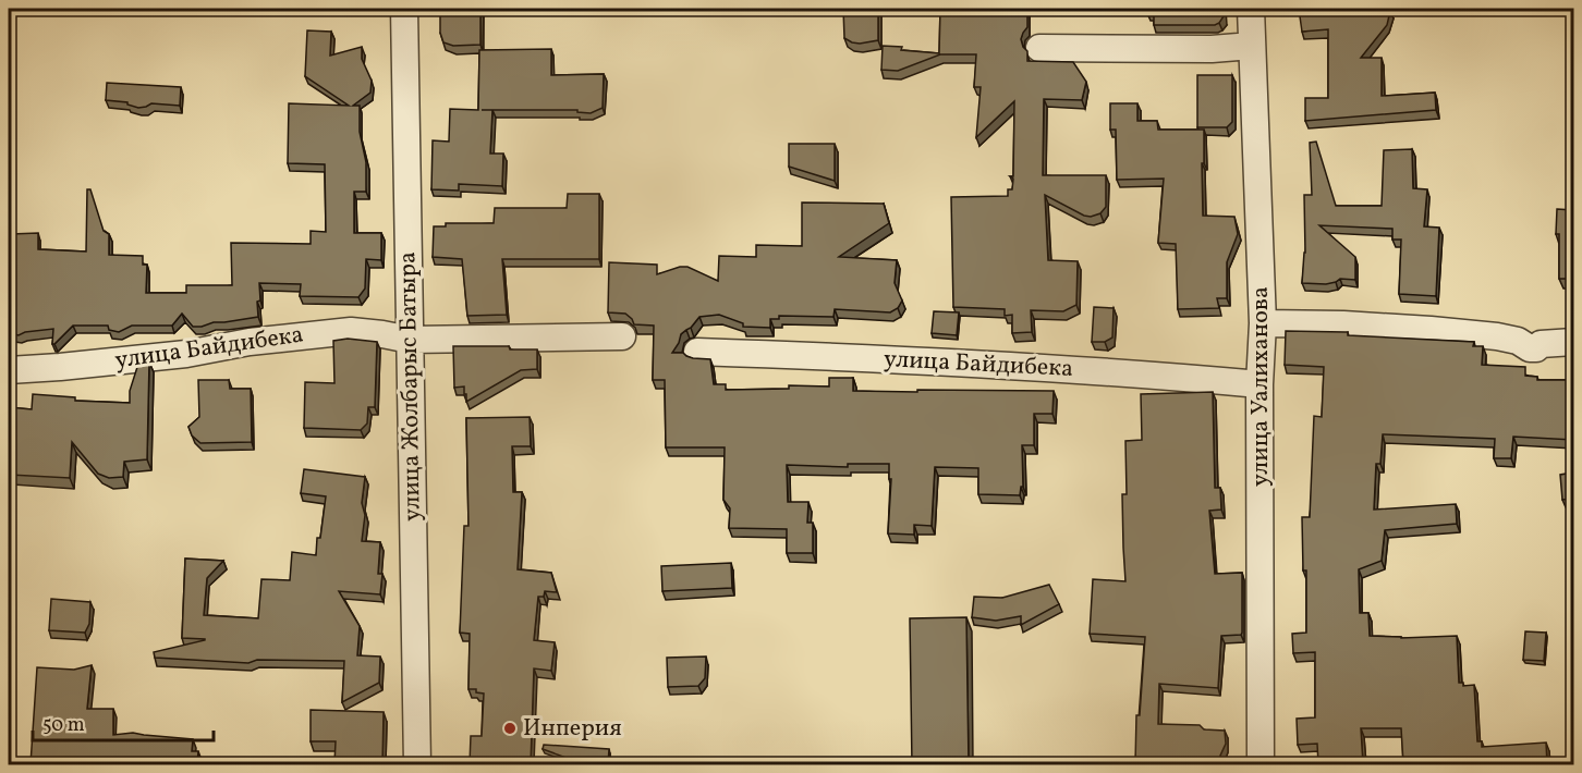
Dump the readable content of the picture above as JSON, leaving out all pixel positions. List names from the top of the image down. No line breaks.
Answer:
{"streets":{"street":["улица Байдибека","улица Жолбарыс Батыра","улица Уалиханова"]},"crossings":[["улица Байдибека","улица Жолбарыс Батыра"],["улица Байдибека","улица Уалиханова"]],"places":["Инперия"],"scale_bar":"50 m"}
